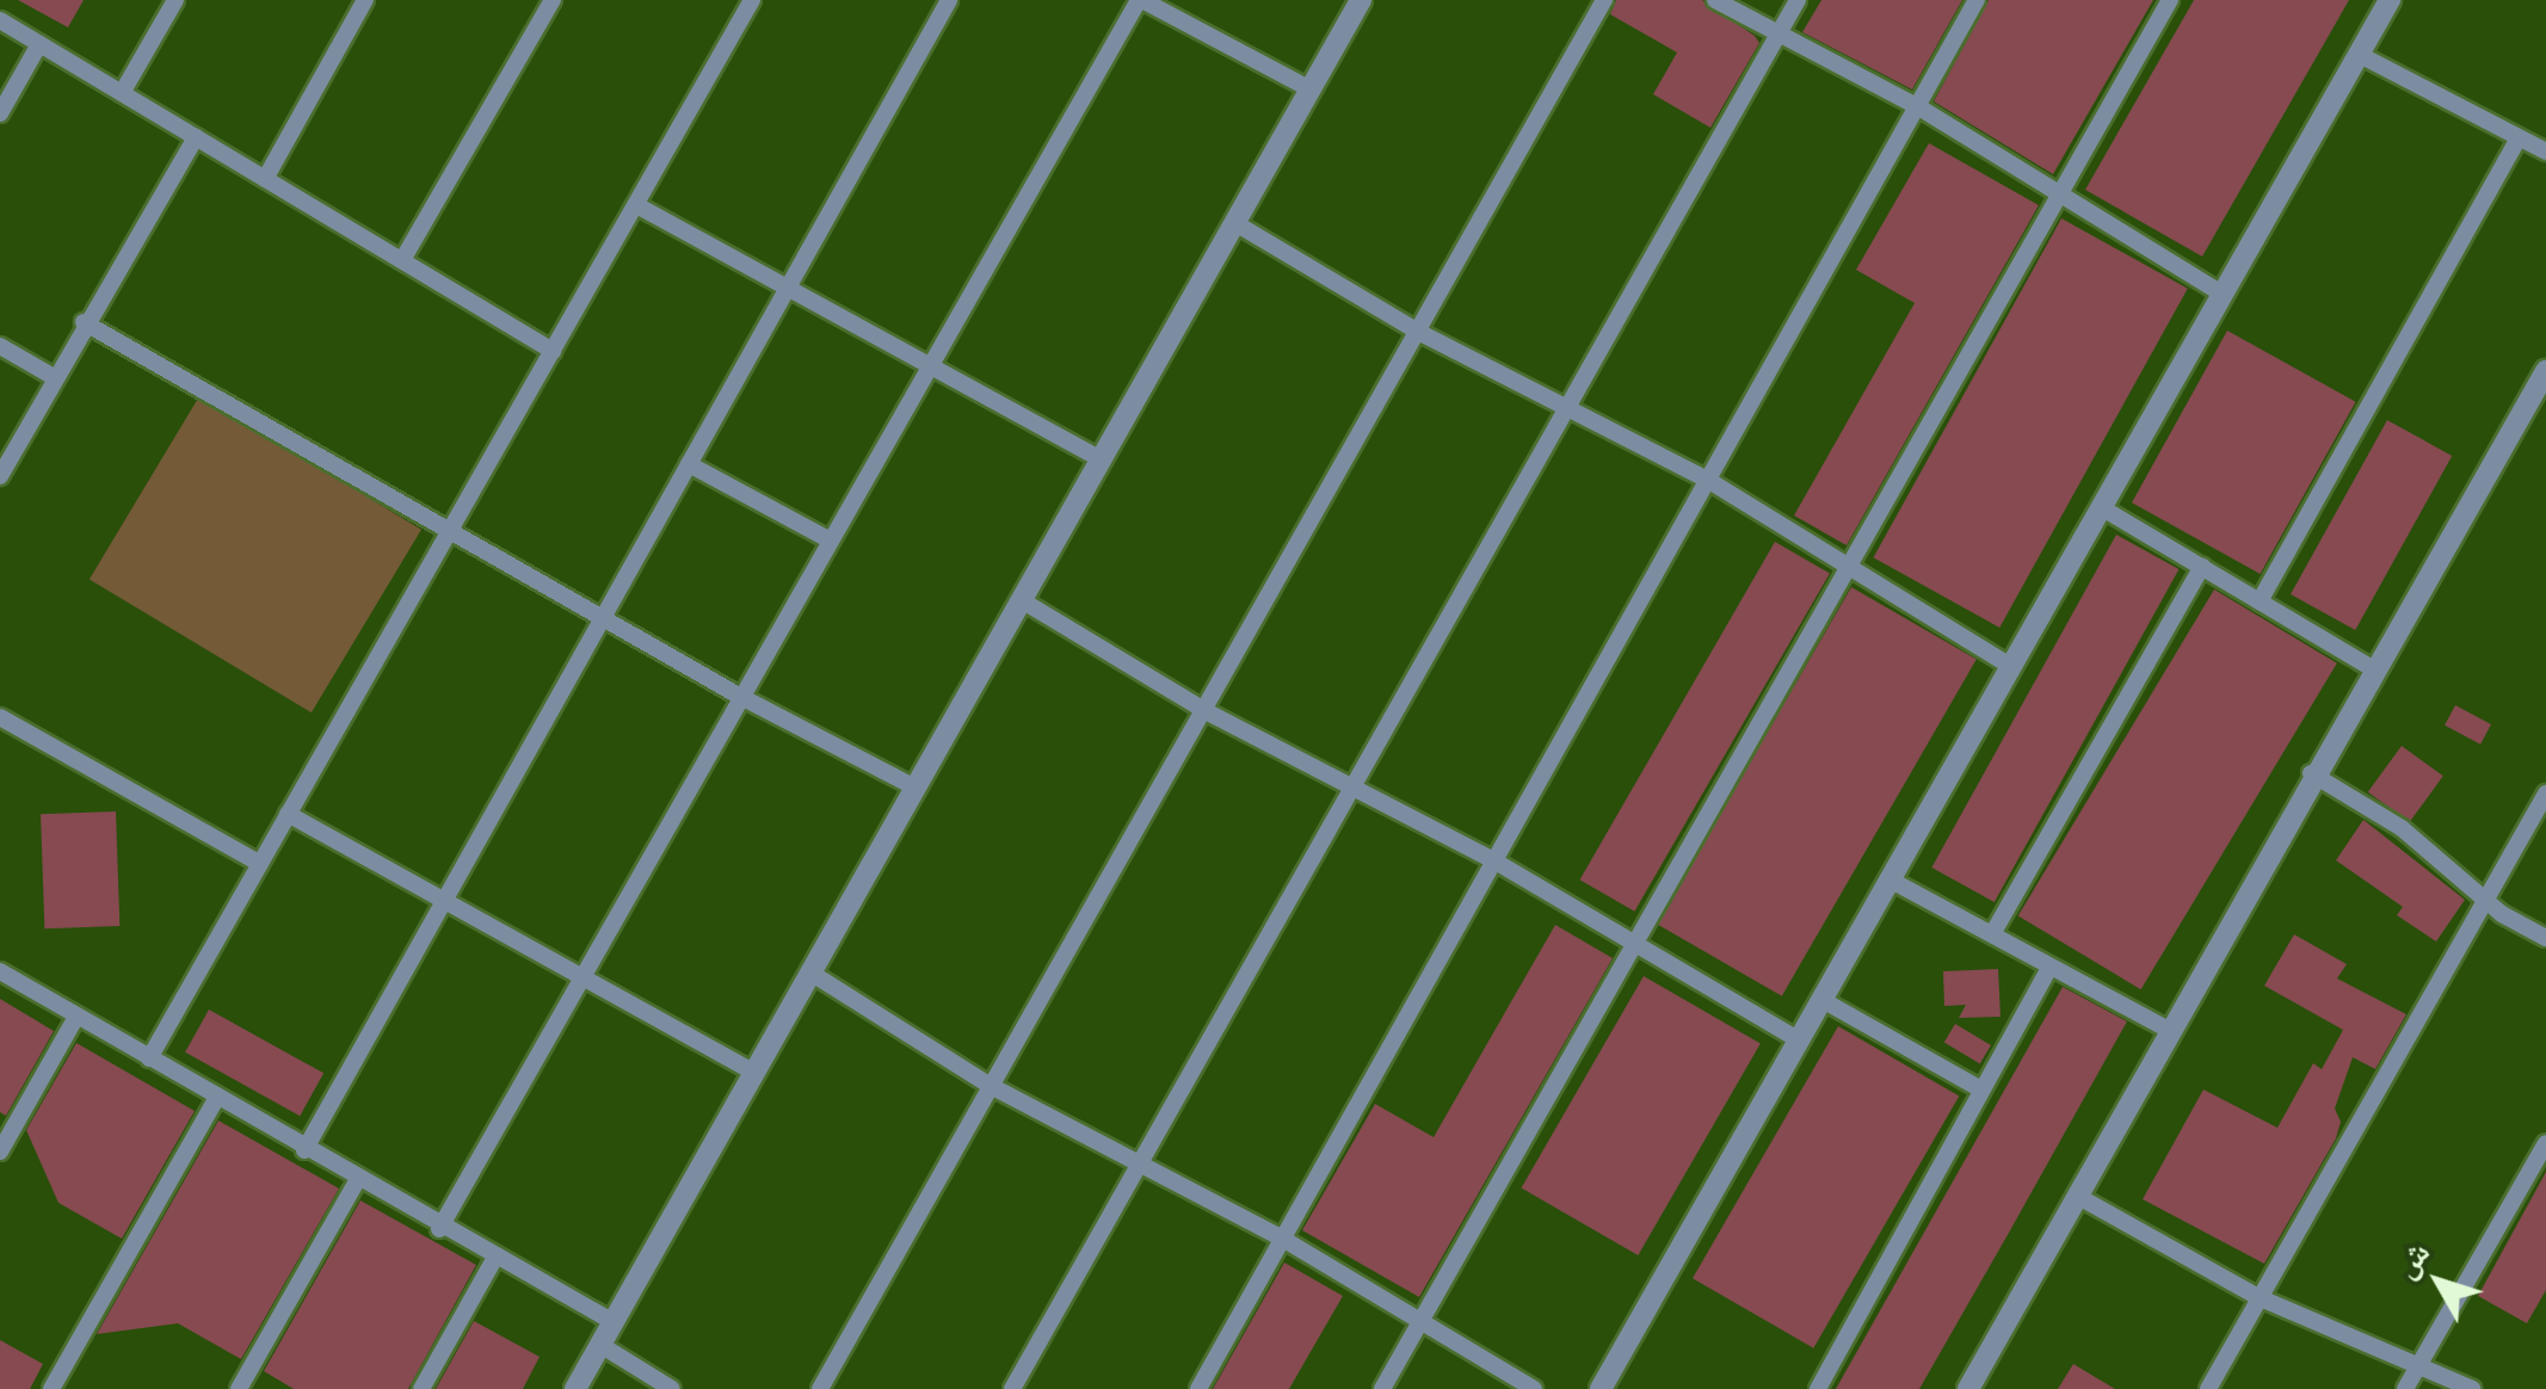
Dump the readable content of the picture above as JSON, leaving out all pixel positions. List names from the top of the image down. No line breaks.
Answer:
{"north":"top left"}
